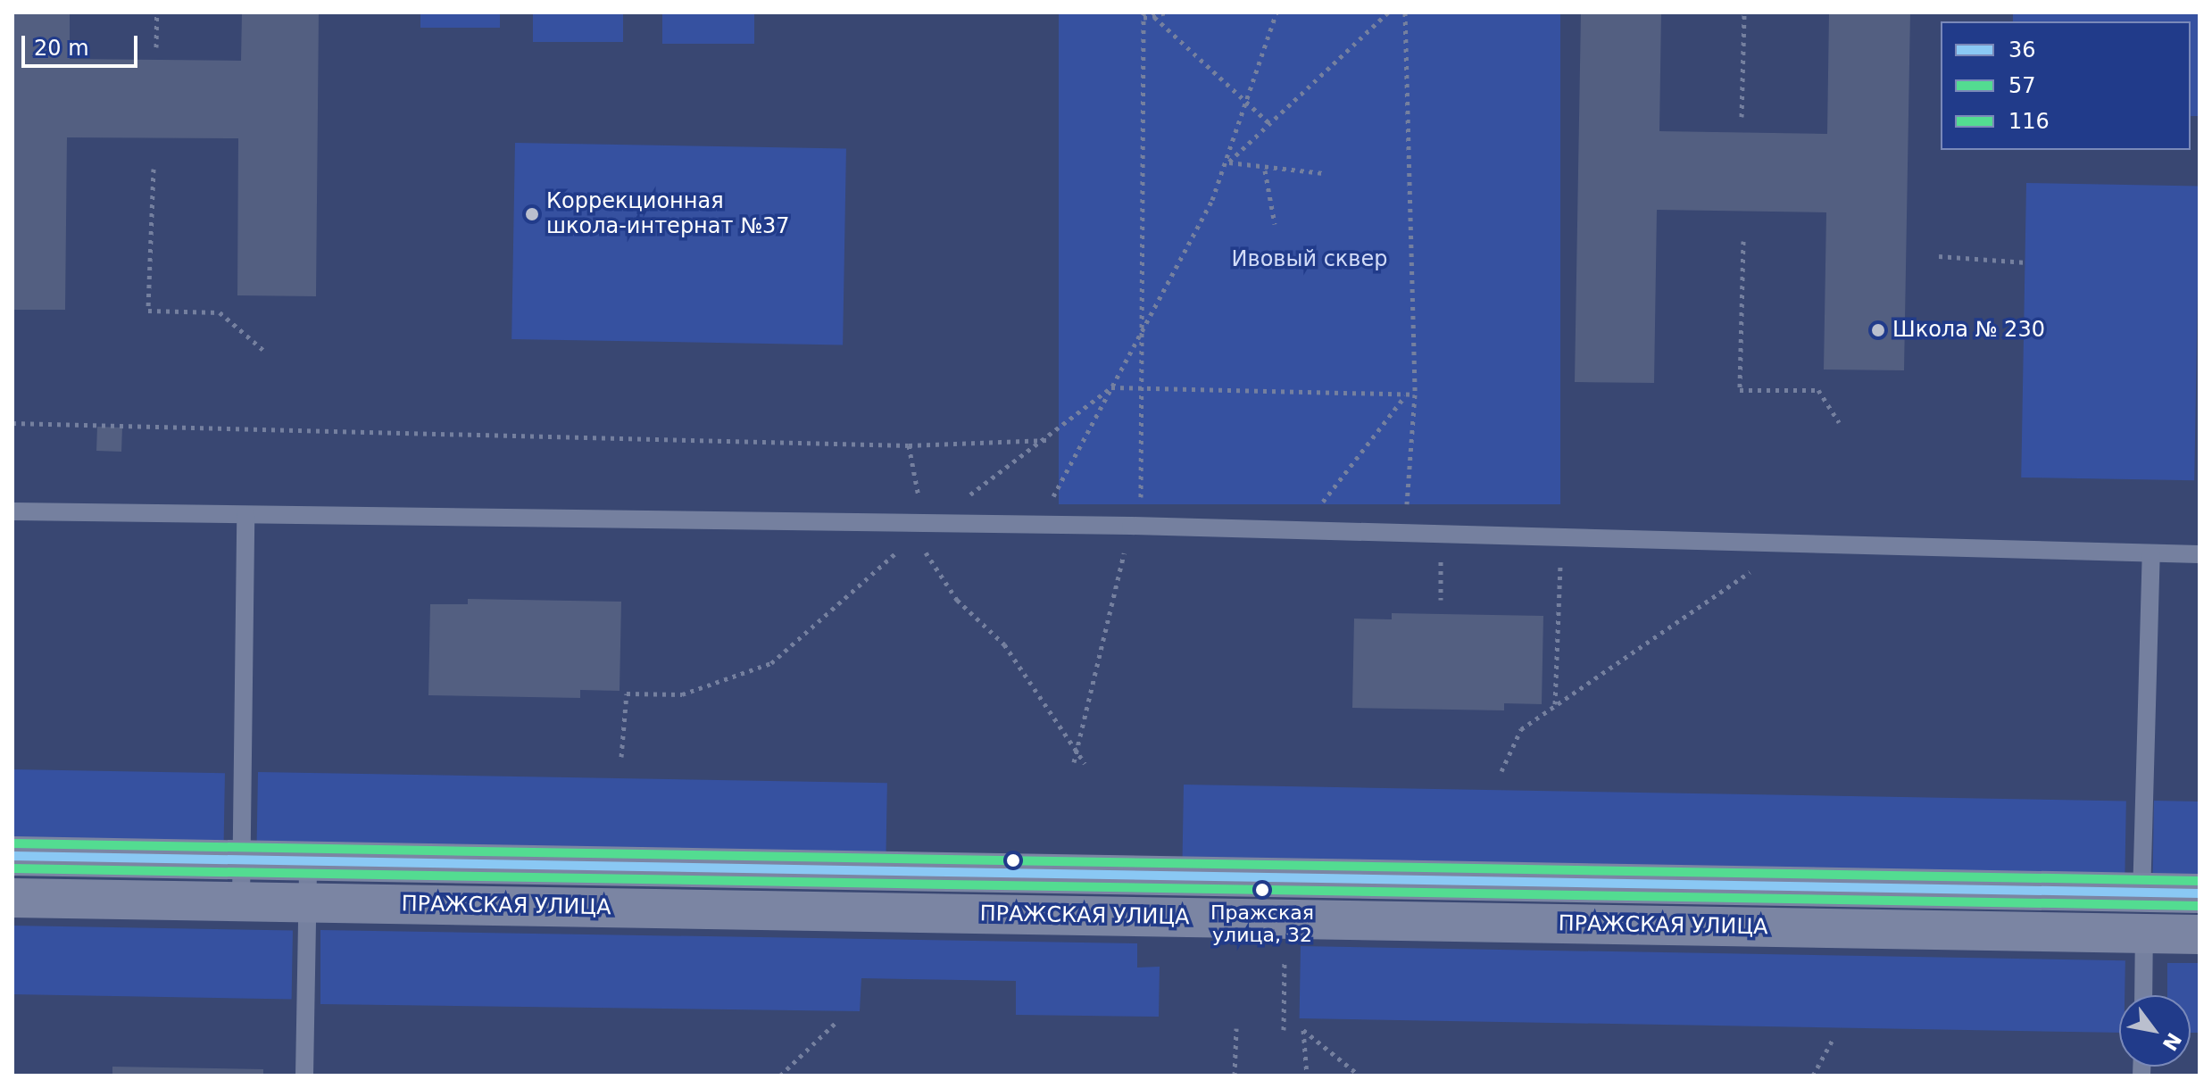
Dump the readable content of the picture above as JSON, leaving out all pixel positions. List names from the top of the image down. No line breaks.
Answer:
{"streets":{"street":["ПРАЖСКАЯ УЛИЦА"]},"parks":["Ивовый сквер"],"places":["Коррекционная школа-интернат №37","Школа № 230","Пражская улица, 32"],"lines":["transit line 116","transit line 36","transit line 57"],"legend":["36","57","116"],"scale_bar":"20 m","north":"bottom right"}
